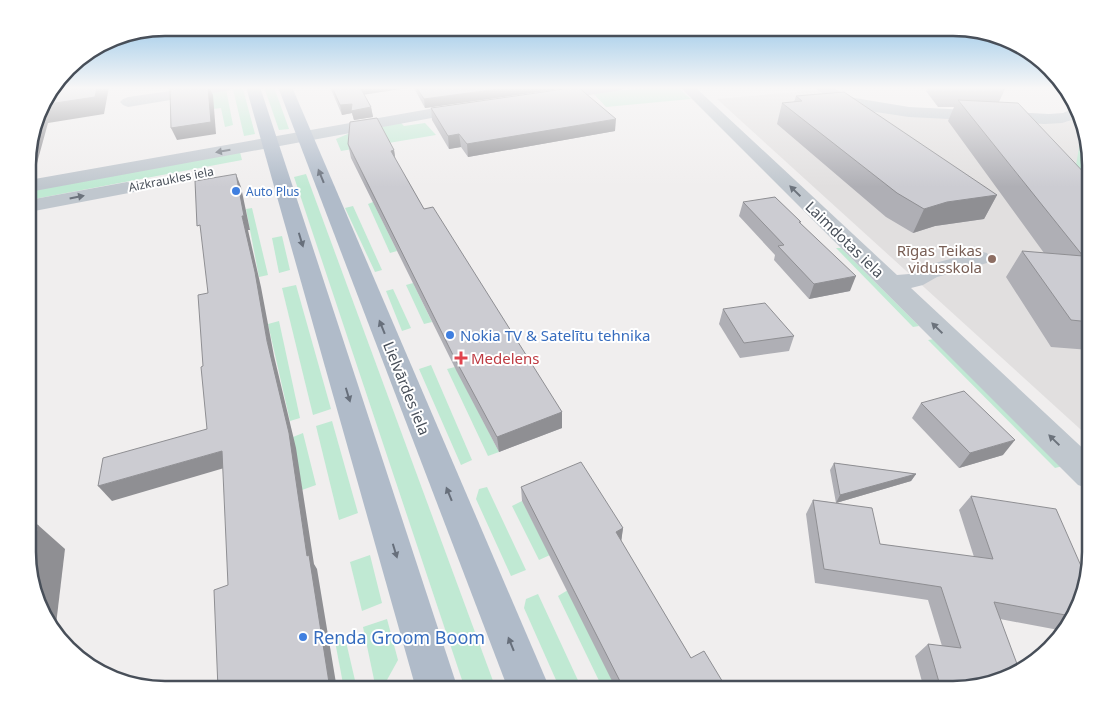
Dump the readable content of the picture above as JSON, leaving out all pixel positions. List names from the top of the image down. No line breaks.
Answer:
{"streets":{"main road":["Lielvārdes iela"],"street":["Aizkraukles iela","Laimdotas iela"]},"crossings":[["Aizkraukles iela","Lielvārdes iela"]],"one_way":["Laimdotas iela"],"places":{"other":["Auto Plus","Rīgas Teikas vidusskola","Nokia TV & Satelītu tehnika","Renda Groom Boom"],"health":["Medelens"]}}
